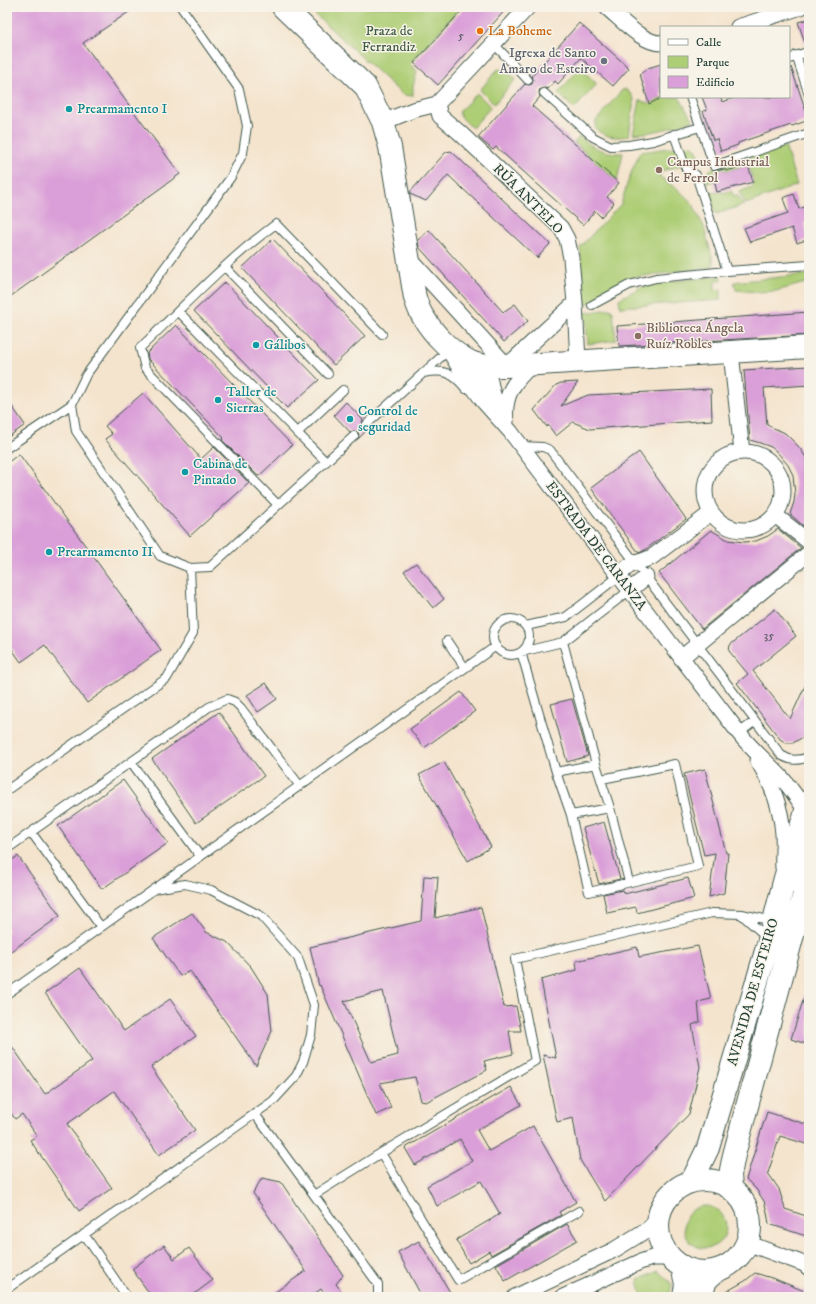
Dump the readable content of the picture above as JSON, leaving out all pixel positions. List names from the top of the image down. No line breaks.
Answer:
{"streets":{"main road":["AVENIDA DE ESTEIRO"],"street":["RÚA ANTELO","ESTRADA DE CARANZA"]},"parks":["Praza de Ferrandiz"],"places":["La Boheme","Igrexa de Santo Amaro de Esteiro","Prearmamento I","Campus Industrial de Ferrol","Biblioteca Ángela Ruíz Robles","Gálibos","Taller de Sierras","Control de seguridad","Cabina de Pintado","Prearmamento II"],"house_numbers":["5","35"],"legend":["Calle","Parque","Edificio"]}
